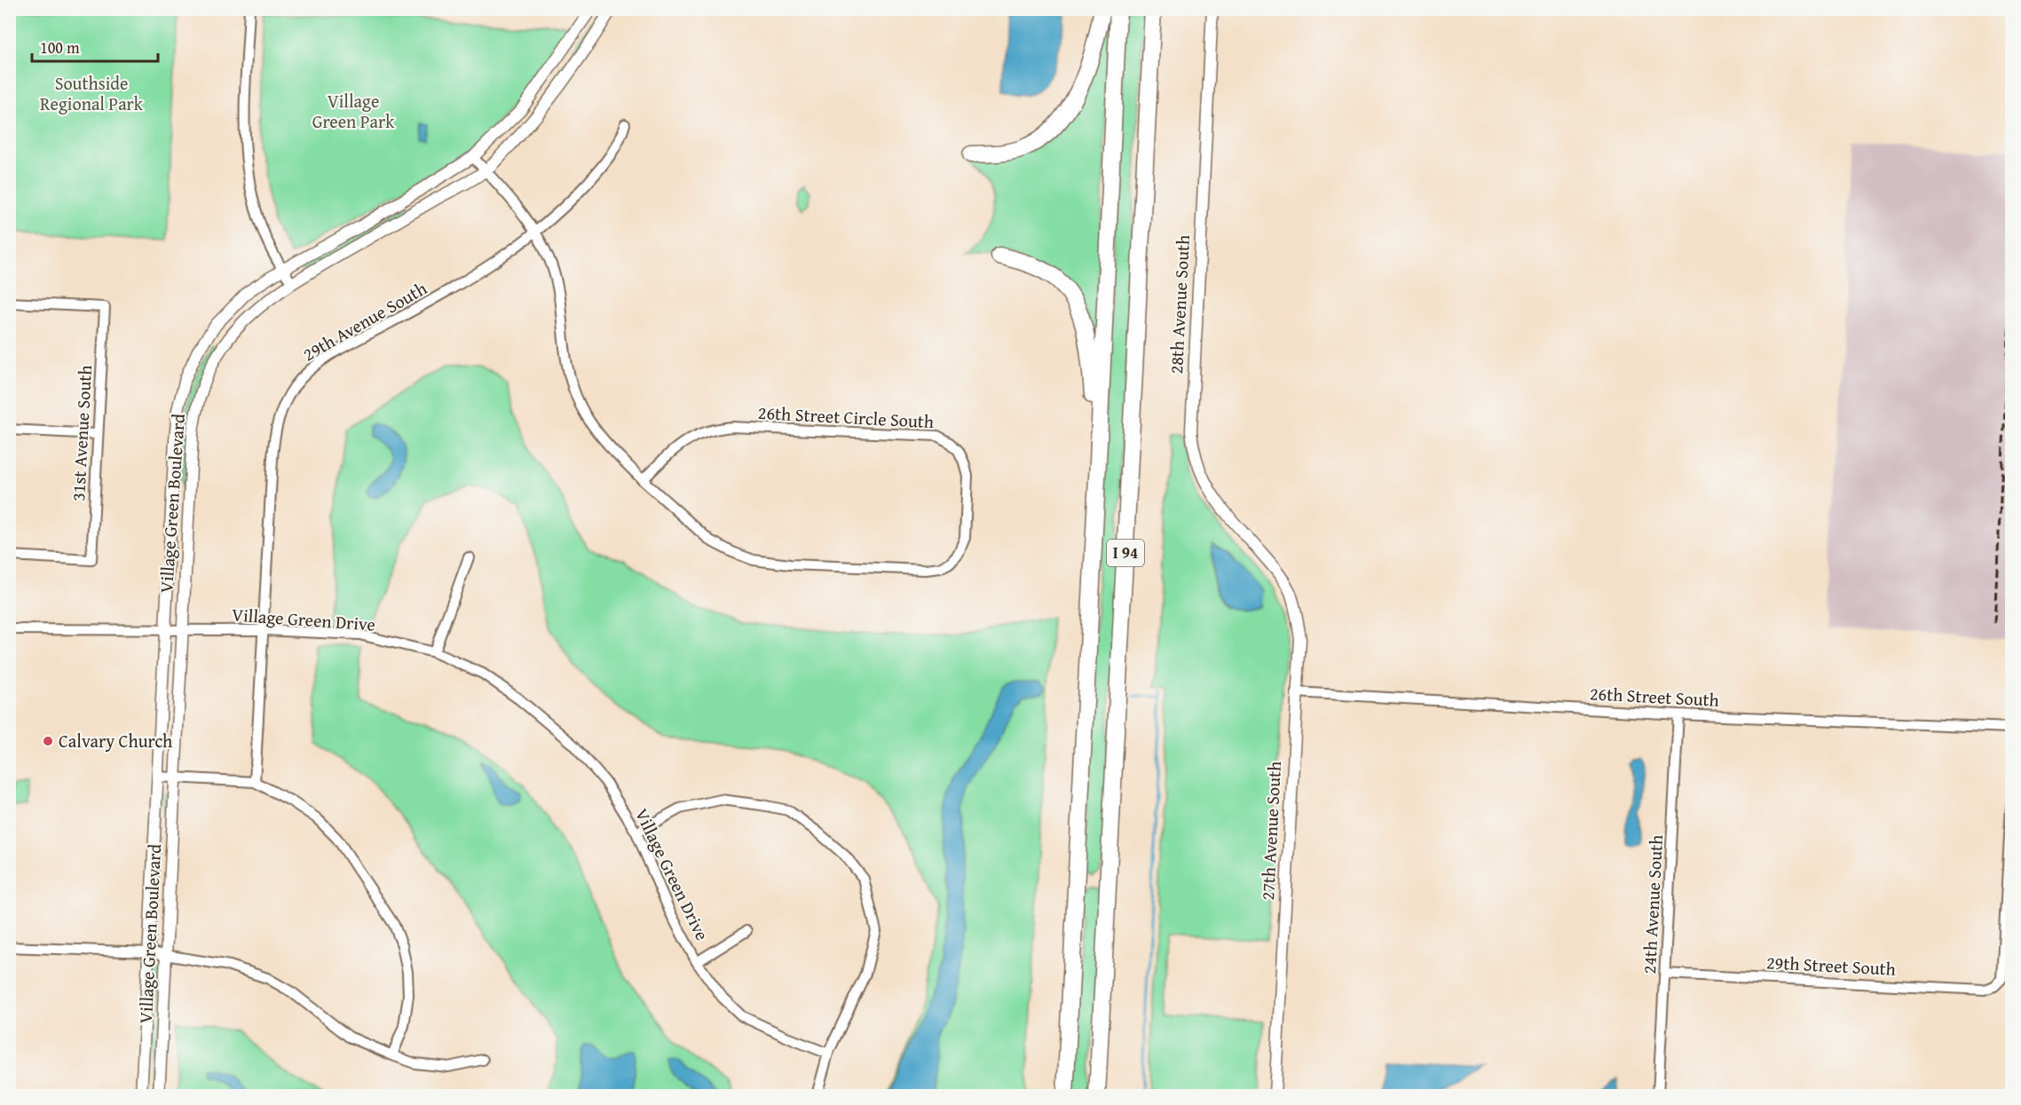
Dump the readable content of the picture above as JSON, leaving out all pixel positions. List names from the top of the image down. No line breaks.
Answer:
{"streets":{"highway":["I 94"],"street":["28th Avenue South","29th Avenue South","26th Street Circle South","31st Avenue South","Village Green Boulevard","Village Green Drive","26th Street South","27th Avenue South","24th Avenue South","29th Street South"]},"crossings":[["28th Avenue South","27th Avenue South"],["29th Avenue South","26th Street Circle South"],["29th Avenue South","Village Green Drive"],["26th Street Circle South","Village Green Boulevard"],["Village Green Boulevard","Village Green Drive"],["26th Street South","27th Avenue South"],["26th Street South","24th Avenue South"],["24th Avenue South","29th Street South"]],"parks":["Southside Regional Park","Village Green Park"],"places":["Calvary Church"],"scale_bar":"100 m"}
